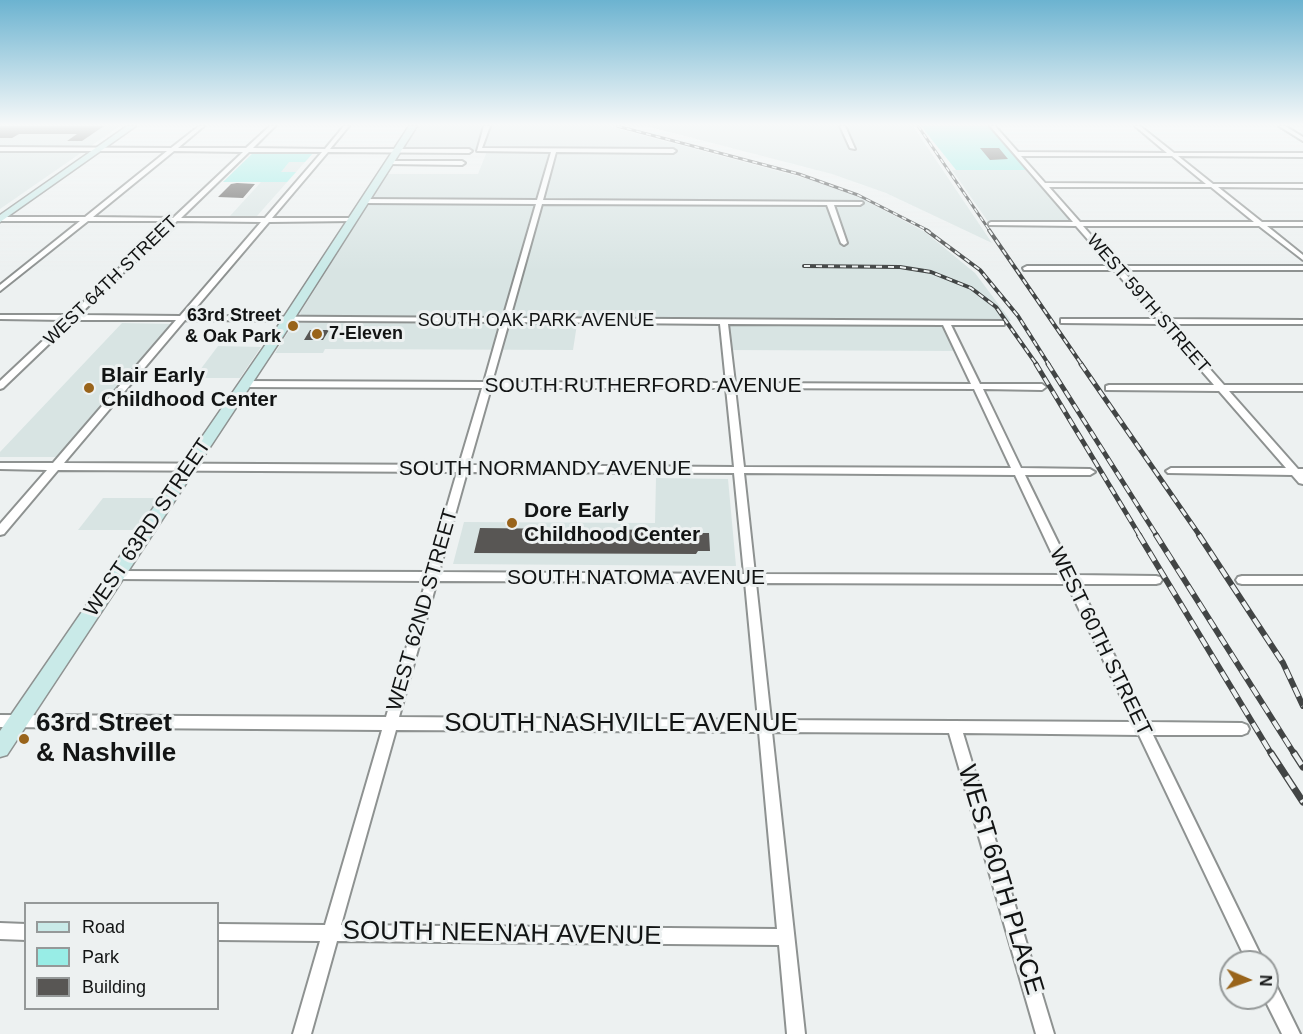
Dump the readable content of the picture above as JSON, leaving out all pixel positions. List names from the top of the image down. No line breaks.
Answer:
{"streets":{"main road":["WEST 63RD STREET"],"street":["WEST 64TH STREET","WEST 59TH STREET","SOUTH OAK PARK AVENUE","SOUTH RUTHERFORD AVENUE","SOUTH NORMANDY AVENUE","SOUTH NATOMA AVENUE","WEST 62ND STREET","WEST 60TH STREET","SOUTH NASHVILLE AVENUE","WEST 60TH PLACE","SOUTH NEENAH AVENUE"]},"crossings":[["WEST 64TH STREET","SOUTH OAK PARK AVENUE"],["SOUTH OAK PARK AVENUE","WEST 63RD STREET"],["SOUTH OAK PARK AVENUE","WEST 62ND STREET"],["SOUTH OAK PARK AVENUE","WEST 60TH STREET"],["SOUTH RUTHERFORD AVENUE","WEST 63RD STREET"],["SOUTH RUTHERFORD AVENUE","WEST 62ND STREET"],["SOUTH RUTHERFORD AVENUE","WEST 60TH STREET"],["SOUTH NORMANDY AVENUE","WEST 63RD STREET"],["SOUTH NORMANDY AVENUE","WEST 62ND STREET"],["SOUTH NORMANDY AVENUE","WEST 60TH STREET"],["WEST 63RD STREET","SOUTH NATOMA AVENUE"],["WEST 63RD STREET","SOUTH NASHVILLE AVENUE"],["SOUTH NATOMA AVENUE","WEST 62ND STREET"],["SOUTH NATOMA AVENUE","WEST 60TH STREET"],["WEST 62ND STREET","SOUTH NASHVILLE AVENUE"],["WEST 62ND STREET","SOUTH NEENAH AVENUE"],["WEST 60TH STREET","SOUTH NASHVILLE AVENUE"],["SOUTH NASHVILLE AVENUE","WEST 60TH PLACE"]],"places":["63rd Street & Oak Park","7-Eleven","Blair Early Childhood Center","Dore Early Childhood Center","63rd Street & Nashville"],"legend":["Road","Park","Building"],"north":"right"}
